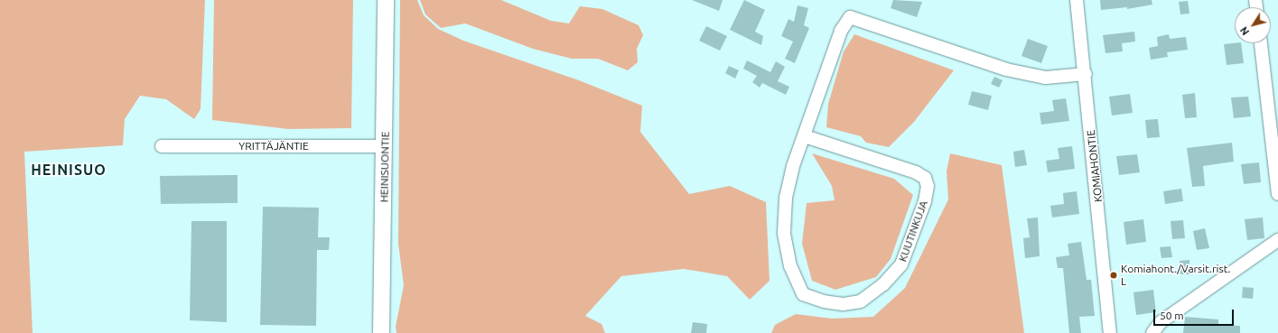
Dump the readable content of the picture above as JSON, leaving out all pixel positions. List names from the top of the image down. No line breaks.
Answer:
{"streets":{"street":["YRITTÄJÄNTIE","KOMIAHONTIE","HEINISUONTIE","KUUTINKUJA"]},"crossings":[["YRITTÄJÄNTIE","HEINISUONTIE"],["KOMIAHONTIE","KUUTINKUJA"]],"districts":["HEINISUO"],"places":["Komiahont./Varsit.rist. L"],"scale_bar":"50 m","north":"bottom left"}
